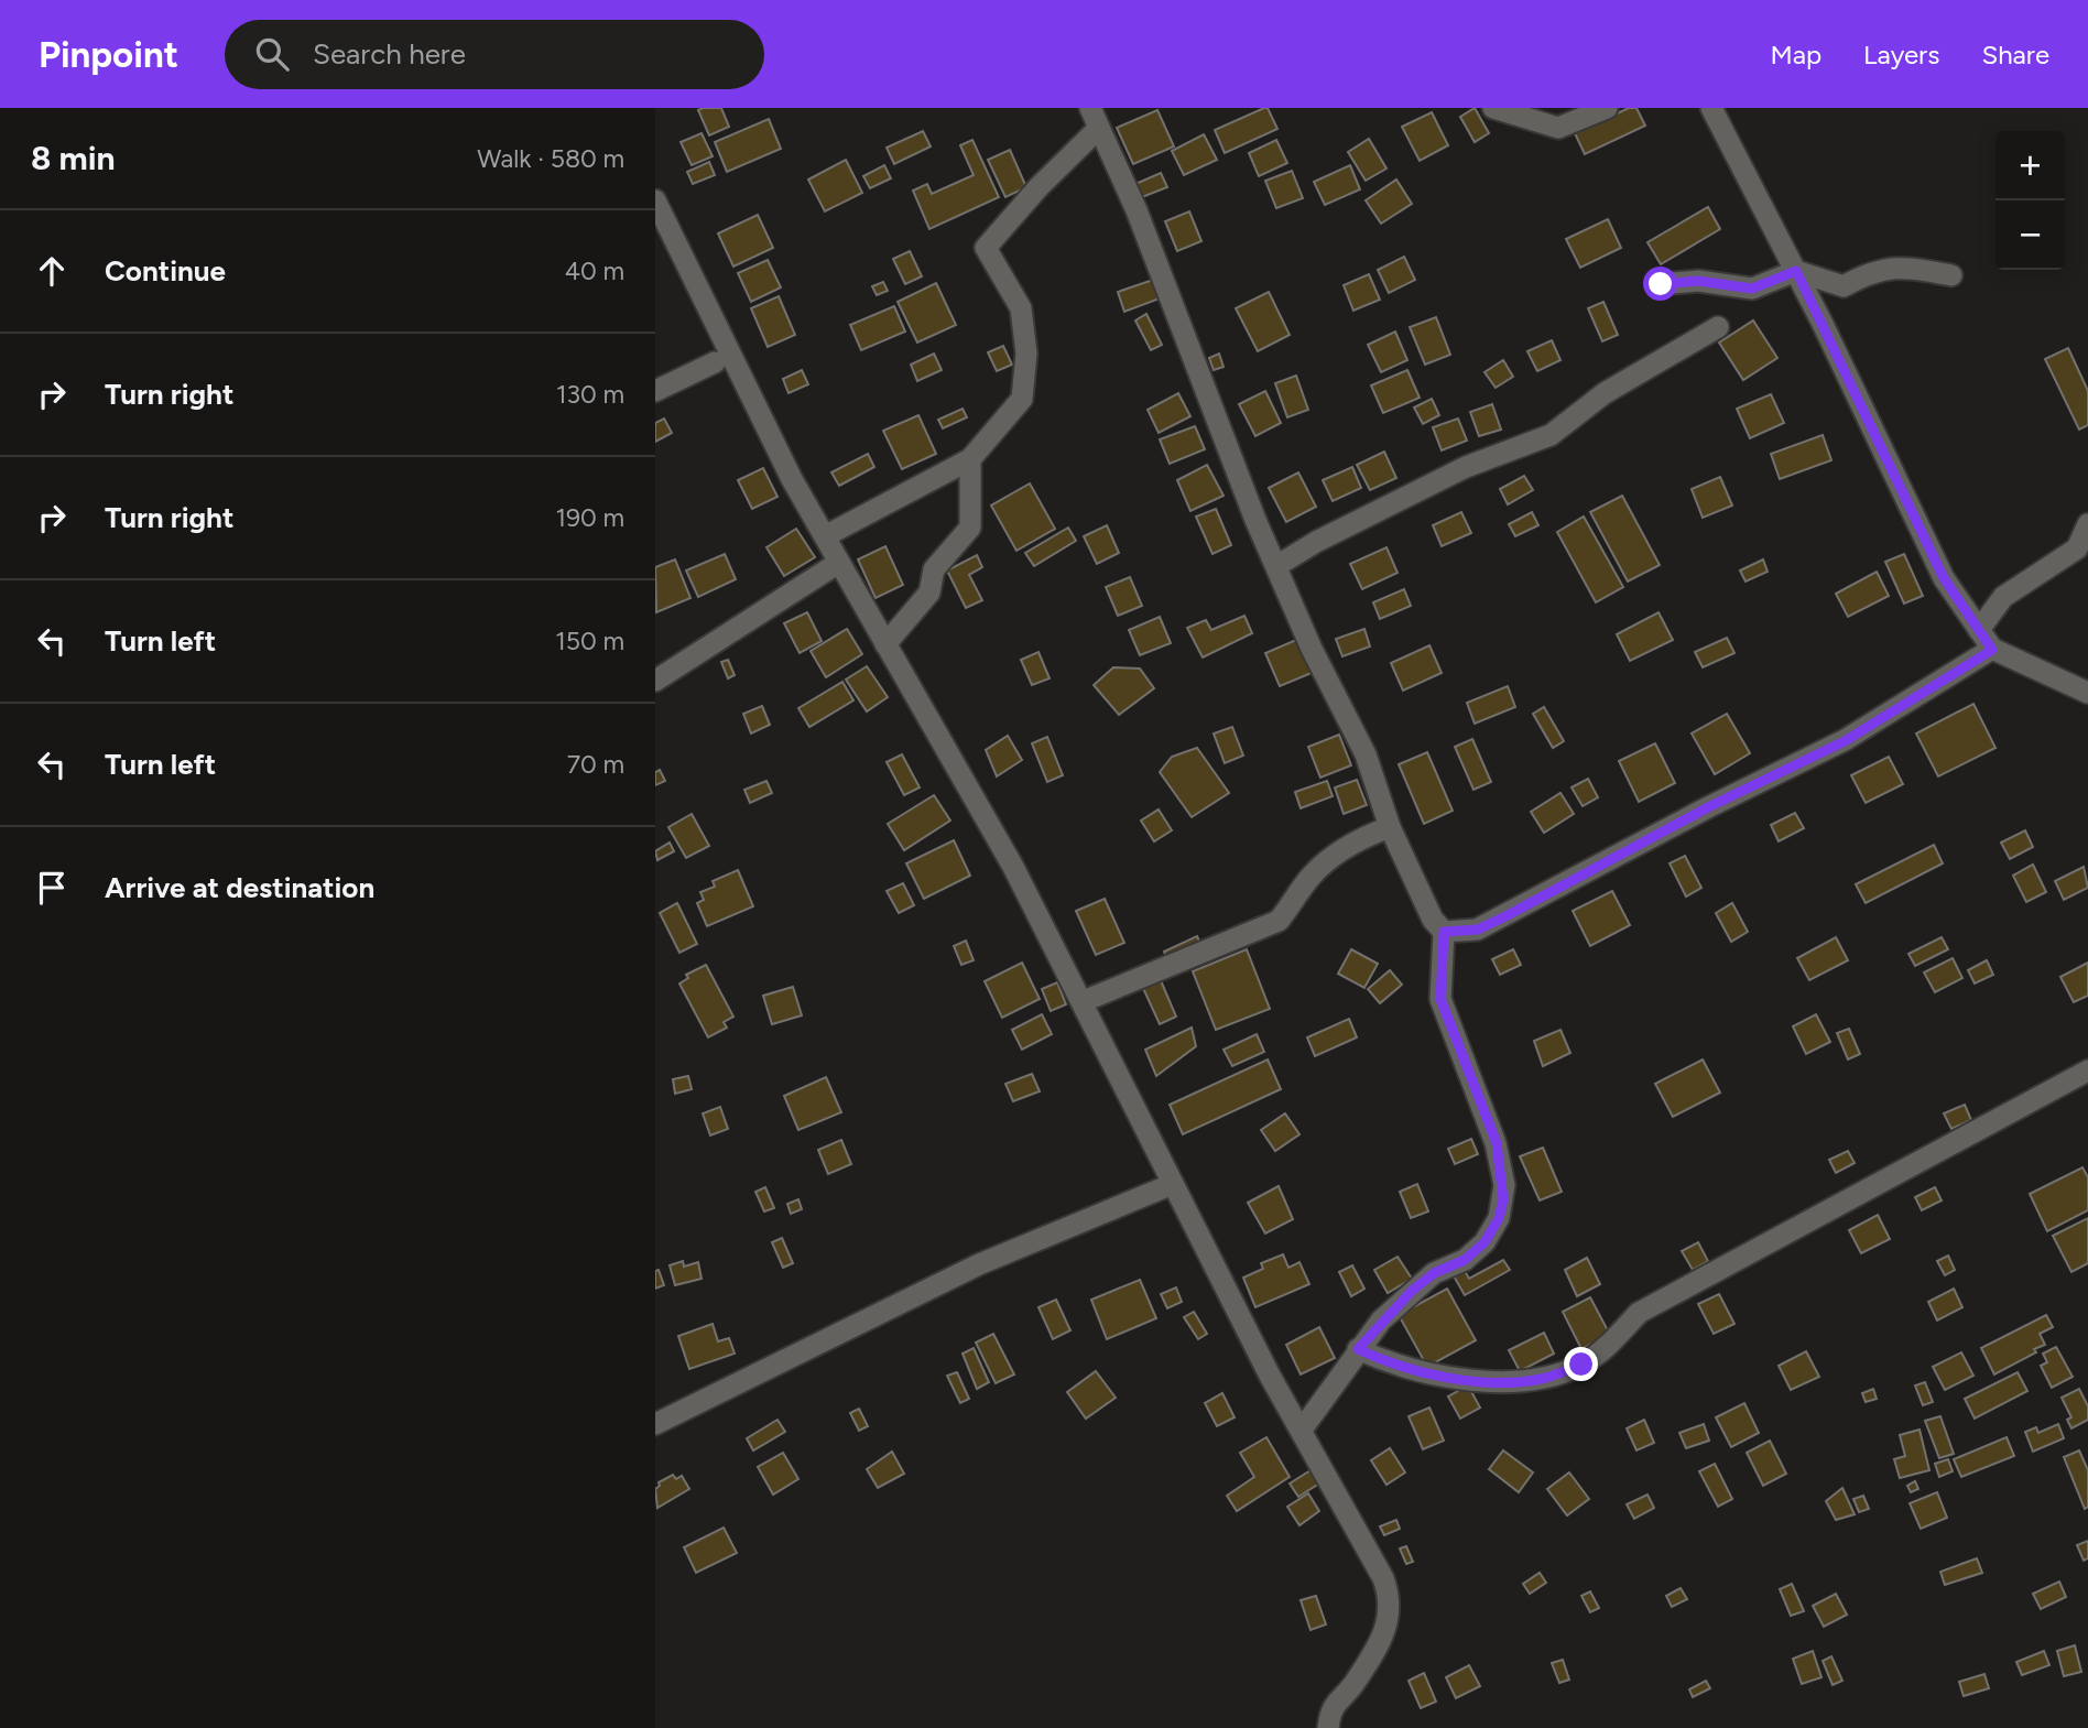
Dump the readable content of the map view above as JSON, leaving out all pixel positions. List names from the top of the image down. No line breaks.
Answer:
{"page":{"header":"Pinpoint","search":"Search here","nav":["Map","Layers","Share"],"heading":["8 min","Walk · 580 m"],"map_buttons":["+","−"],"list":[["Continue","40 m"],["Turn right","130 m"],["Turn right","190 m"],["Turn left","150 m"],["Turn left","70 m"],"Arrive at destination"]}}
